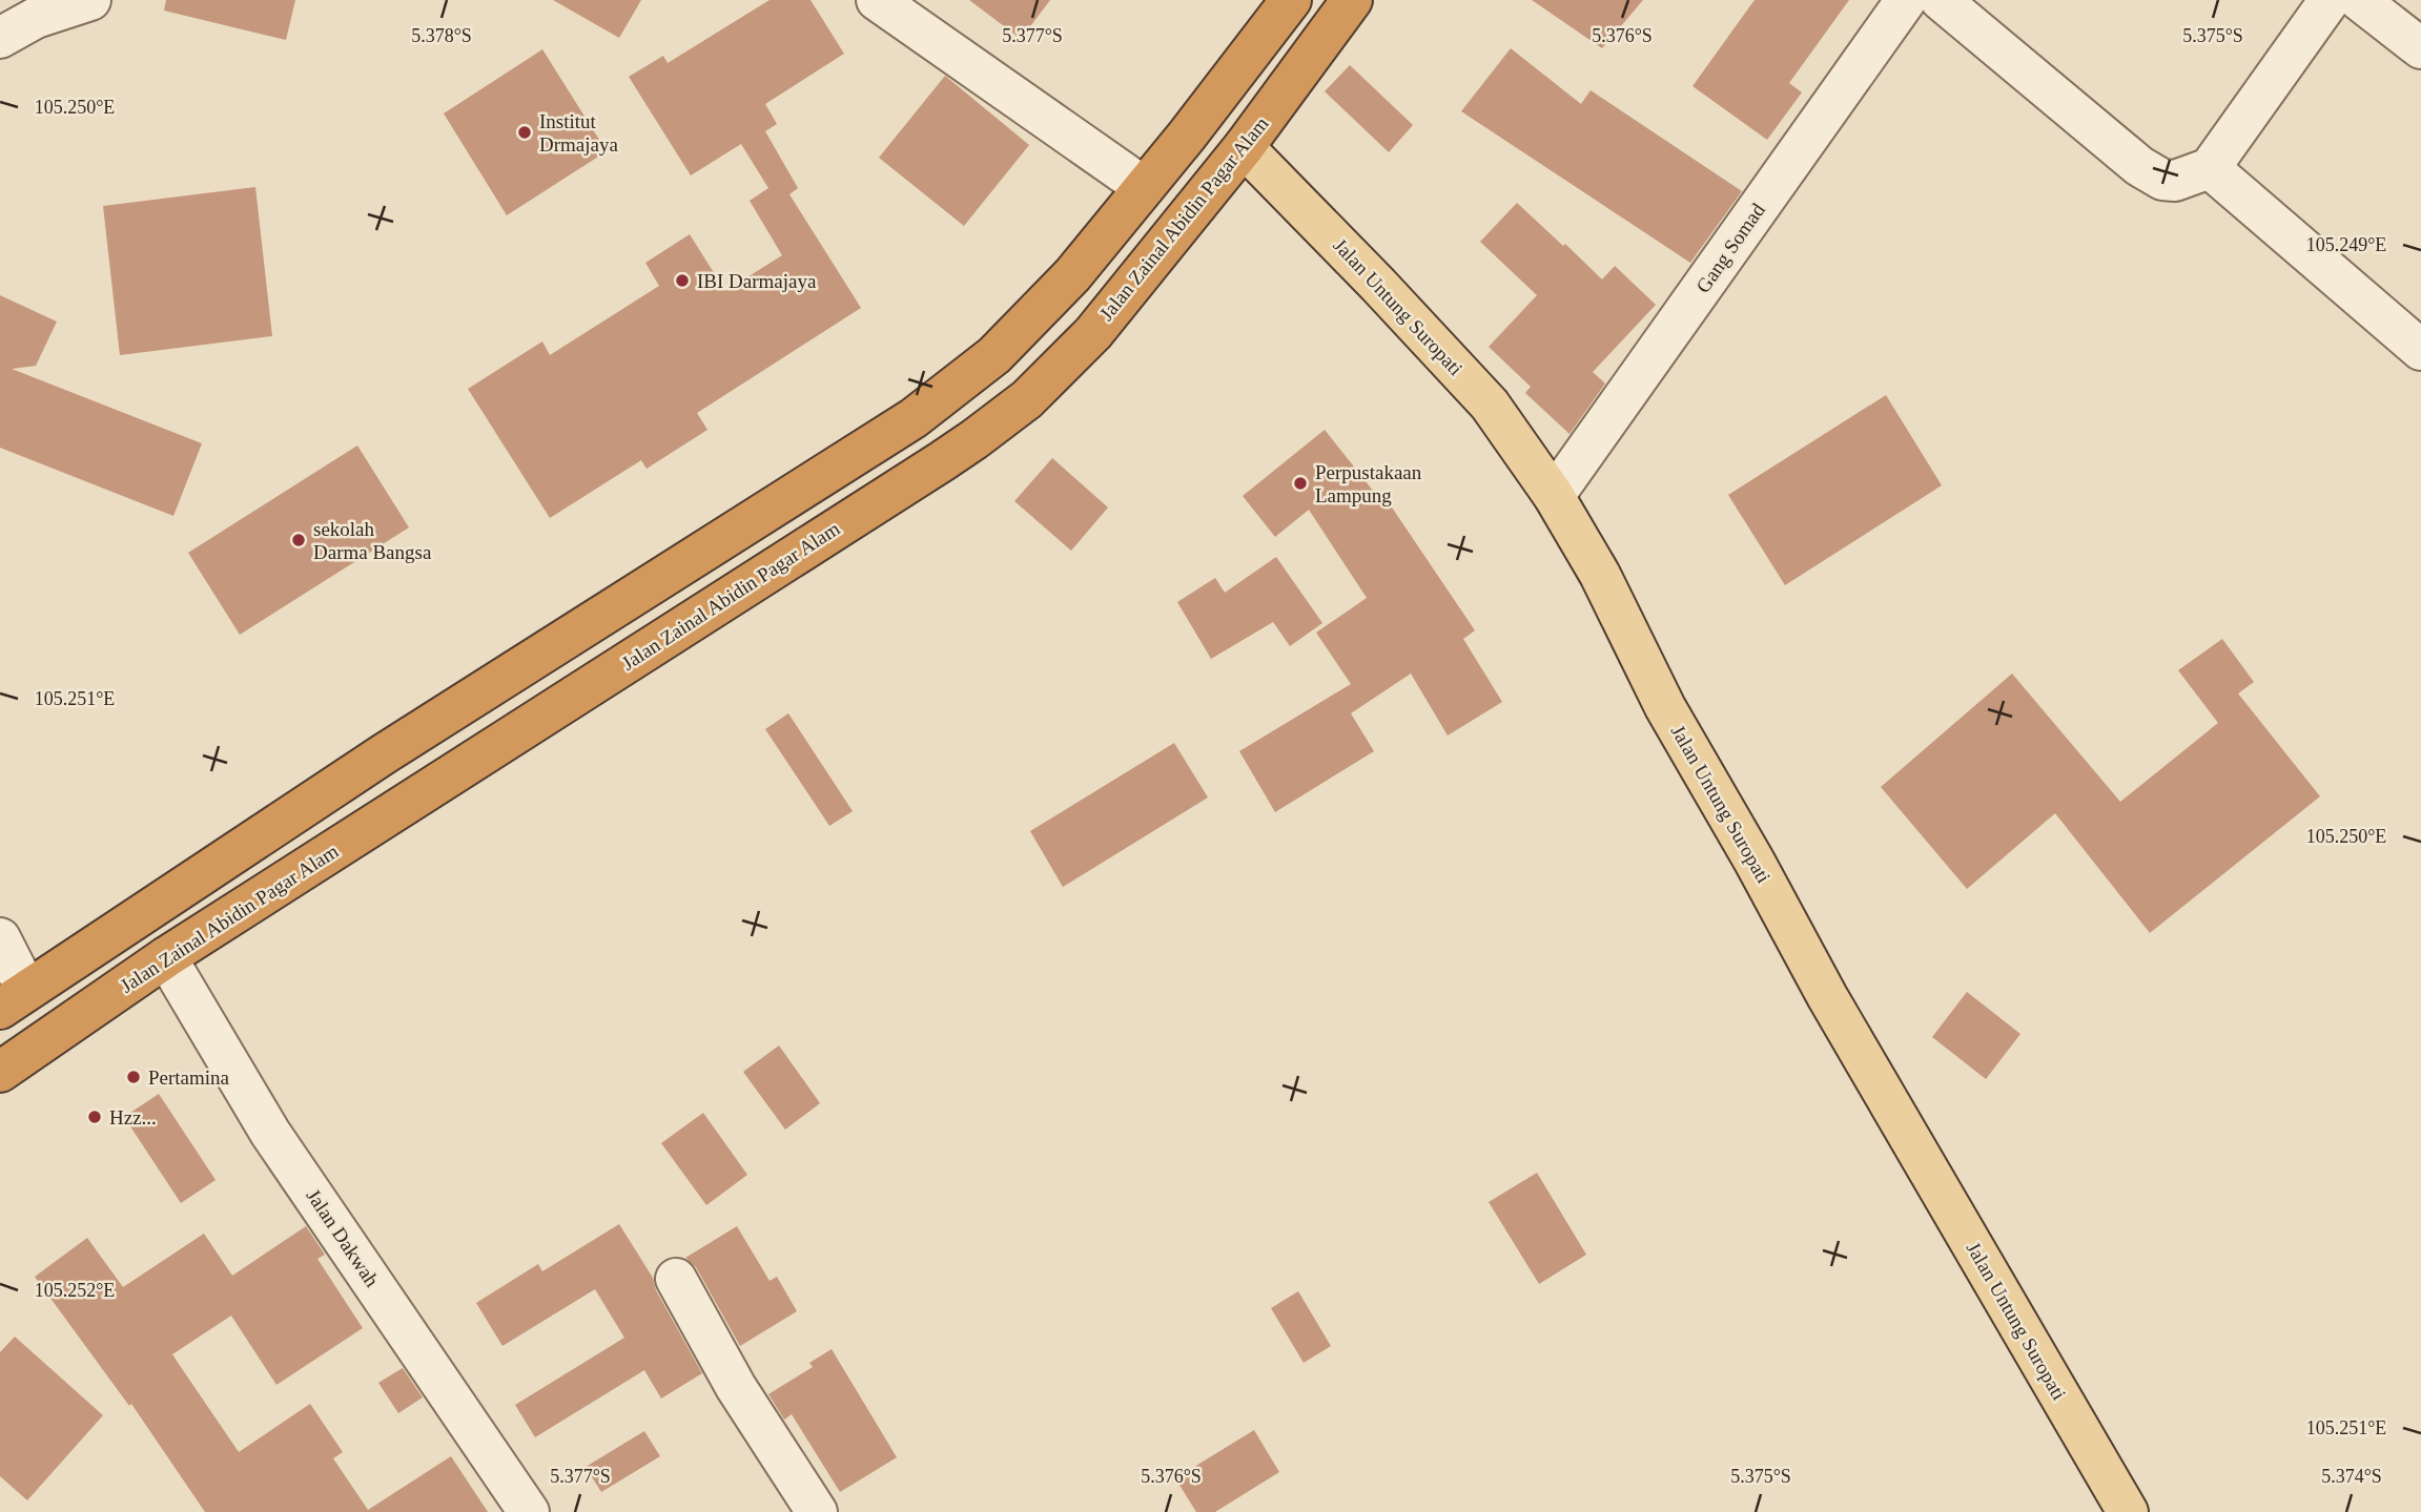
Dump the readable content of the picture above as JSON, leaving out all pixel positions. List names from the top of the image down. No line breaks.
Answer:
{"streets":{"highway":["Jalan Zainal Abidin Pagar Alam"],"main road":["Jalan Untung Suropati"],"street":["Gang Somad","Jalan Dakwah"]},"crossings":[["Jalan Zainal Abidin Pagar Alam","Jalan Untung Suropati"],["Jalan Zainal Abidin Pagar Alam","Jalan Dakwah"],["Gang Somad","Jalan Untung Suropati"]],"places":["Institut Drmajaya","IBI Darmajaya","Perpustakaan Lampung","sekolah Darma Bangsa","Pertamina","Hzz..."],"coordinates":["5.378°S","5.377°S","5.376°S","5.375°S","105.250°E","105.249°E","105.251°E","105.252°E","5.374°S"]}
